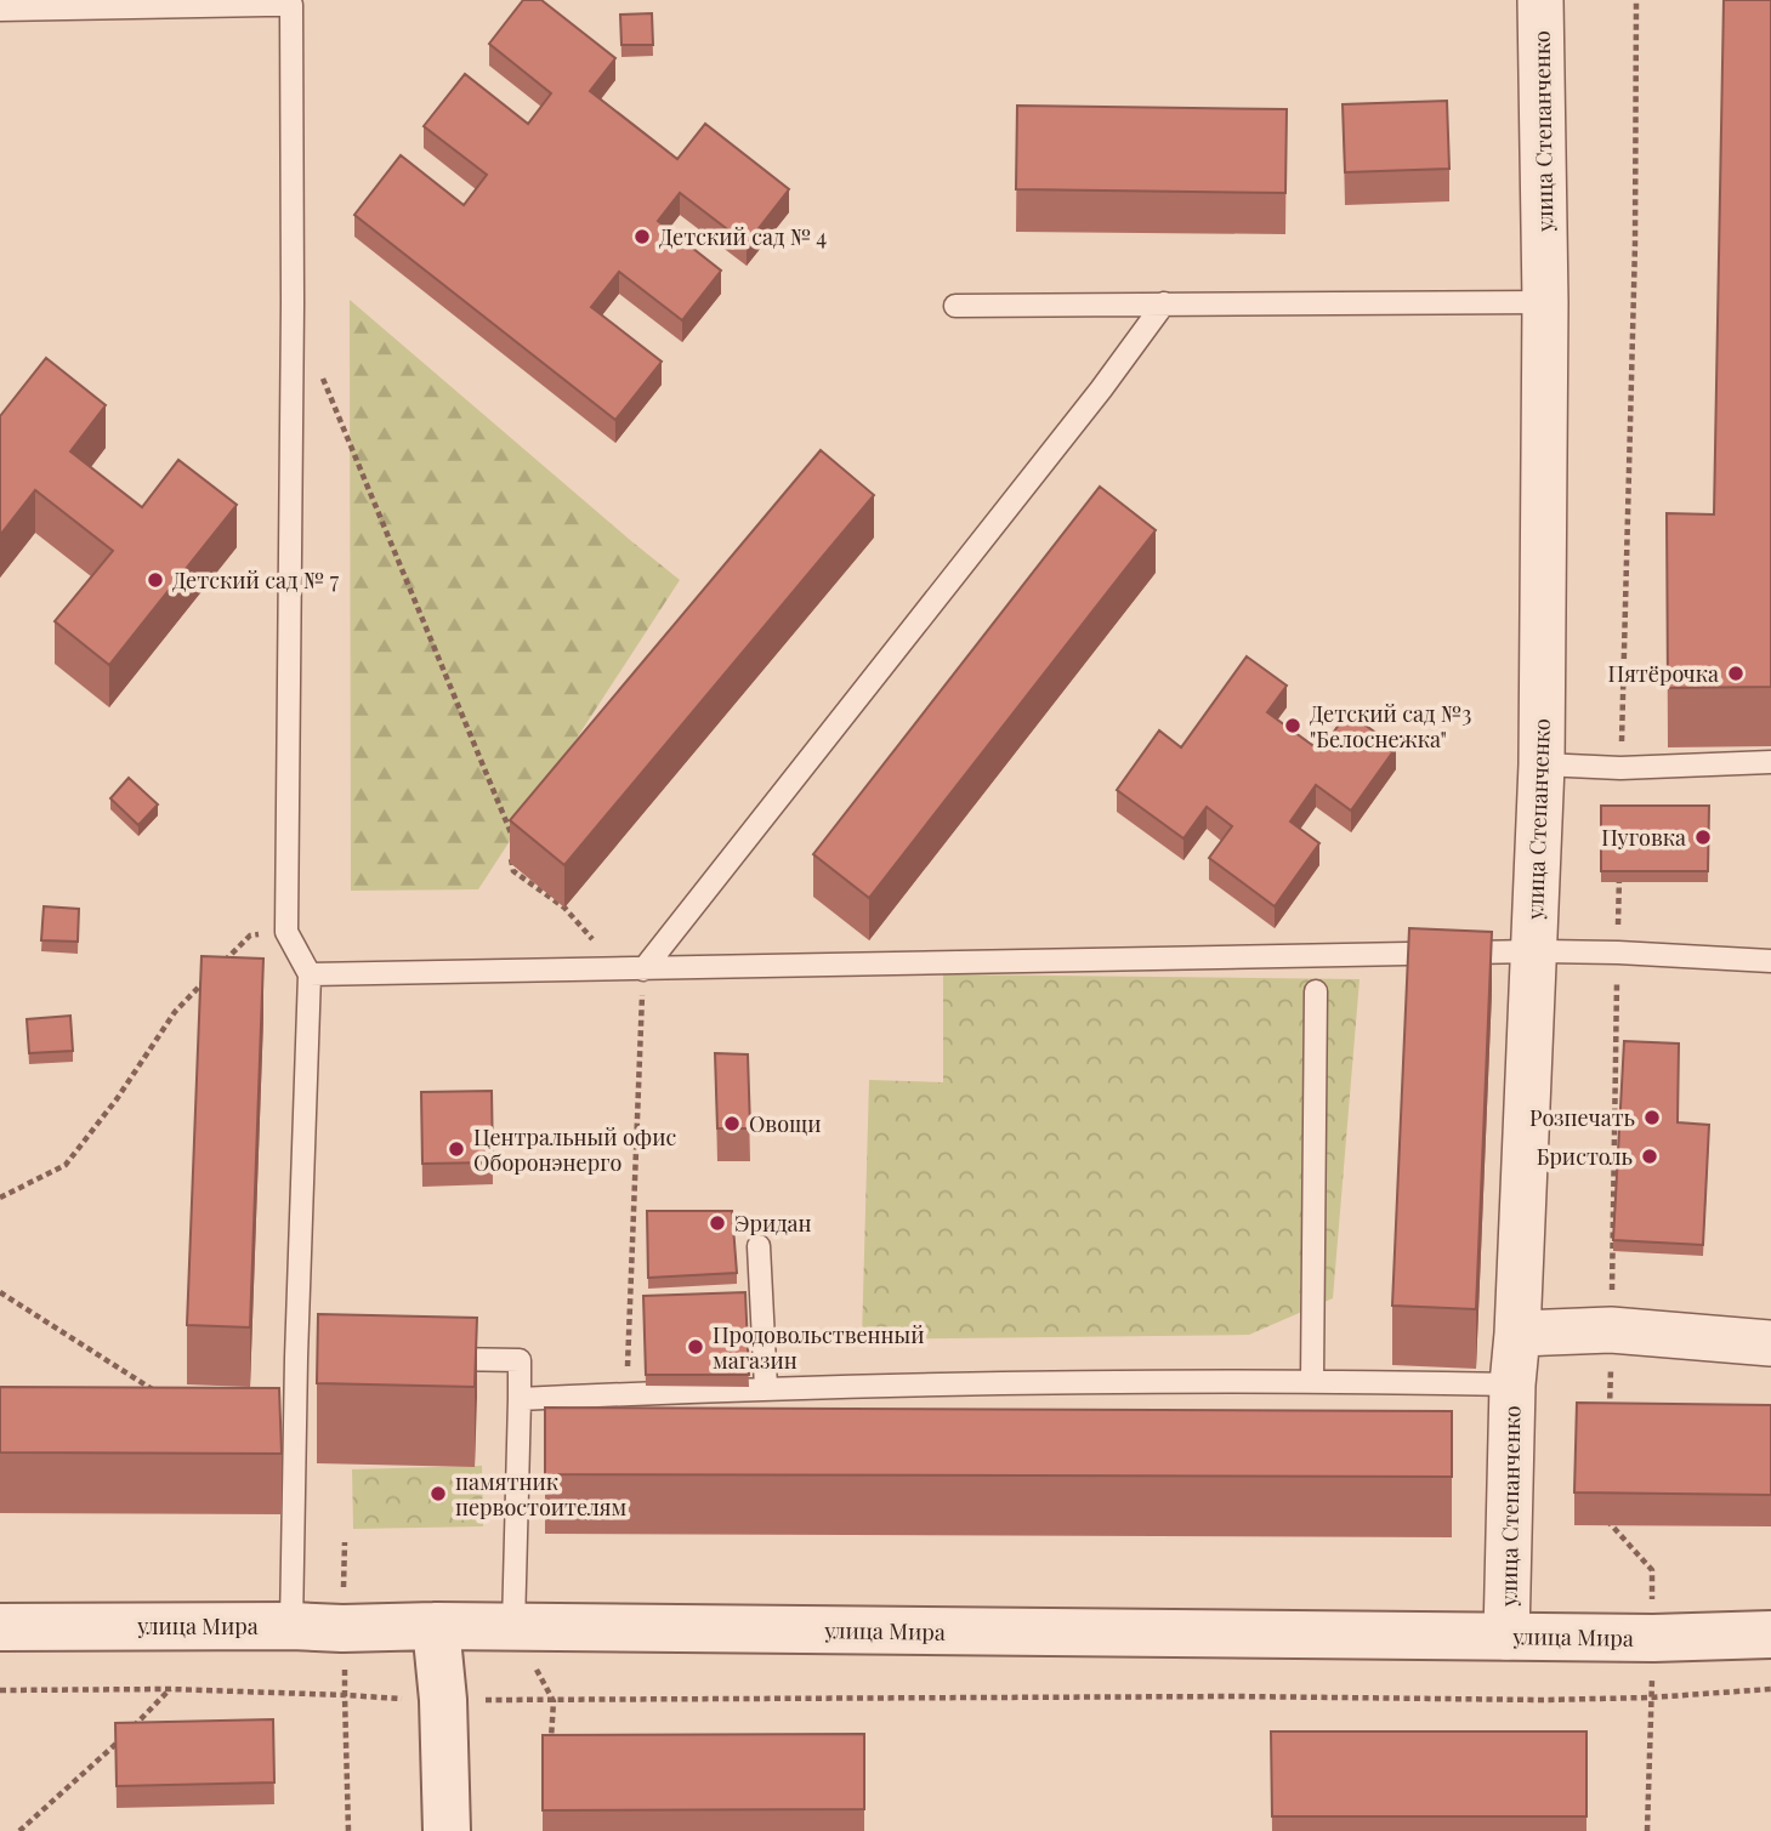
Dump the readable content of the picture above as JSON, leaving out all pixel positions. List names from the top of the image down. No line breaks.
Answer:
{"streets":{"street":["улица Степанченко","улица Мира"]},"crossings":[["улица Степанченко","улица Мира"]],"places":["Детский сад № 4","Детский сад № 7","Пятёрочка","Детский сад №3 \"Белоснежка\"","Пуговка","Розпечать","Овощи","Центральный офис Оборонэнерго","Бристоль","Эридан","Продовольственный магазин","памятник первостоителям"]}
